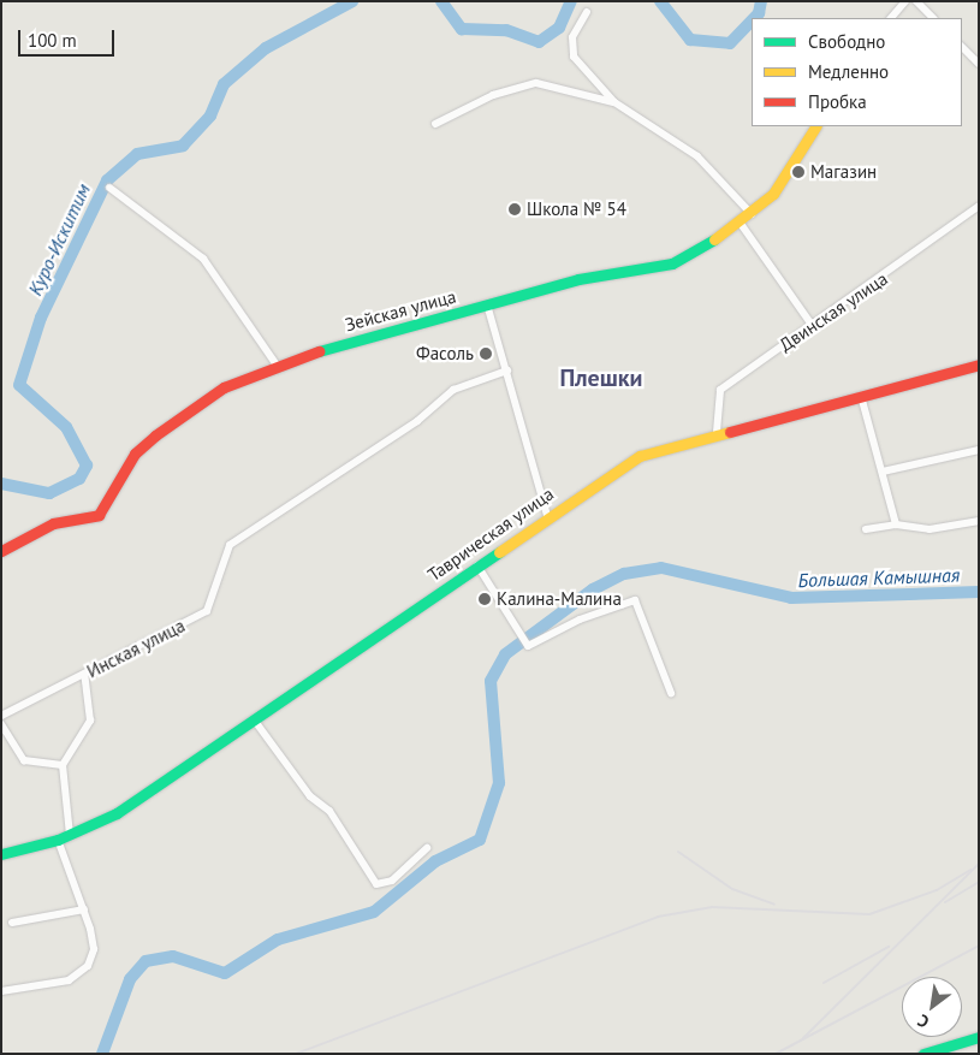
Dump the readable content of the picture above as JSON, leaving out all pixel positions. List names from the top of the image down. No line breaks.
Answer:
{"streets":{"main road":["Зейская улица","Таврическая улица"],"street":["Двинская улица","Инская улица"]},"crossings":[["Двинская улица","Таврическая улица"]],"districts":["Плешки"],"water":["Куро-Искитим","Большая Камышная"],"places":["Магазин","Школа № 54","Фасоль","Калина-Малина"],"legend":["Свободно","Медленно","Пробка"],"scale_bar":"100 m","north":"bottom left"}
